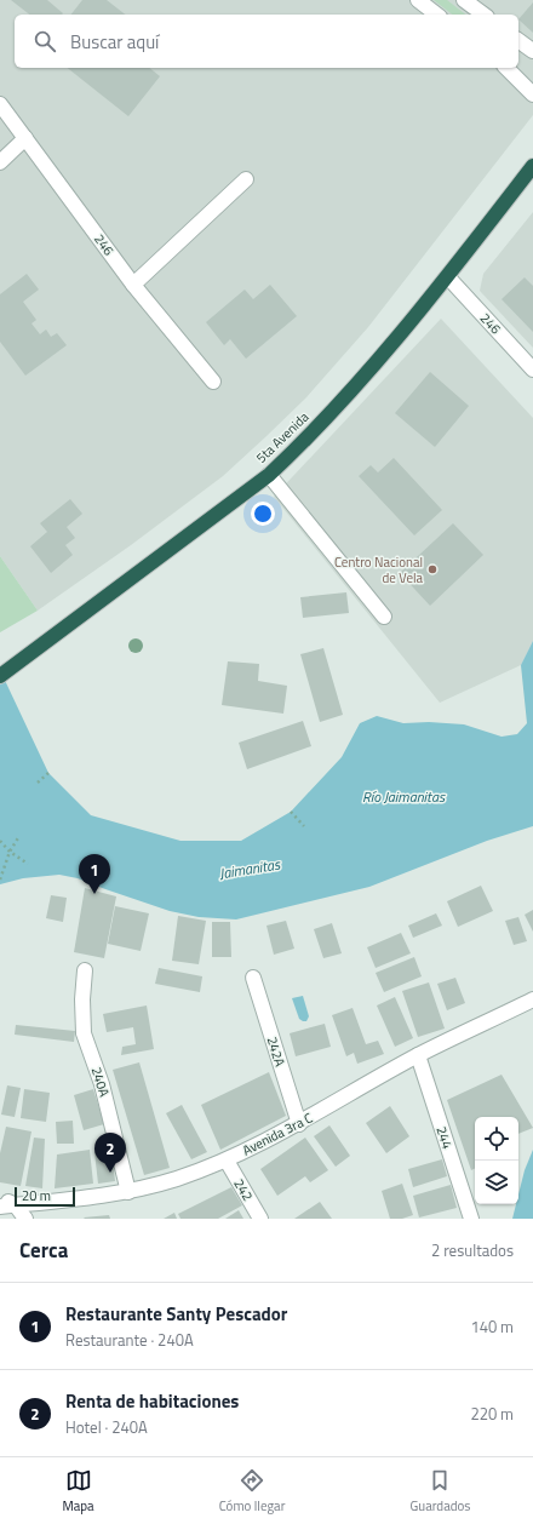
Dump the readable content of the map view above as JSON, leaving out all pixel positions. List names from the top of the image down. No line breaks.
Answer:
{"streets":{"highway":["5ta Avenida"],"street":["246","242A","240A","Avenida 3ra C","244","242"]},"crossings":[["246","5ta Avenida"],["242A","Avenida 3ra C"],["240A","Avenida 3ra C"],["Avenida 3ra C","244"],["Avenida 3ra C","242"]],"water":["Río Jaimanitas","Jaimanitas"],"places":["Centro Nacional de Vela"],"scale_bar":"20 m","page":{"search":"Buscar aquí","pins":["1","2"],"scale":"20 m","heading":["Cerca","2 resultados"],"list":[{"mark":"1","name":"Restaurante Santy Pescador","note":"Restaurante · 240A","value":"140 m"},{"mark":"2","name":"Renta de habitaciones","note":"Hotel · 240A","value":"220 m"}],"nav":["Mapa","Cómo llegar","Guardados"]}}
